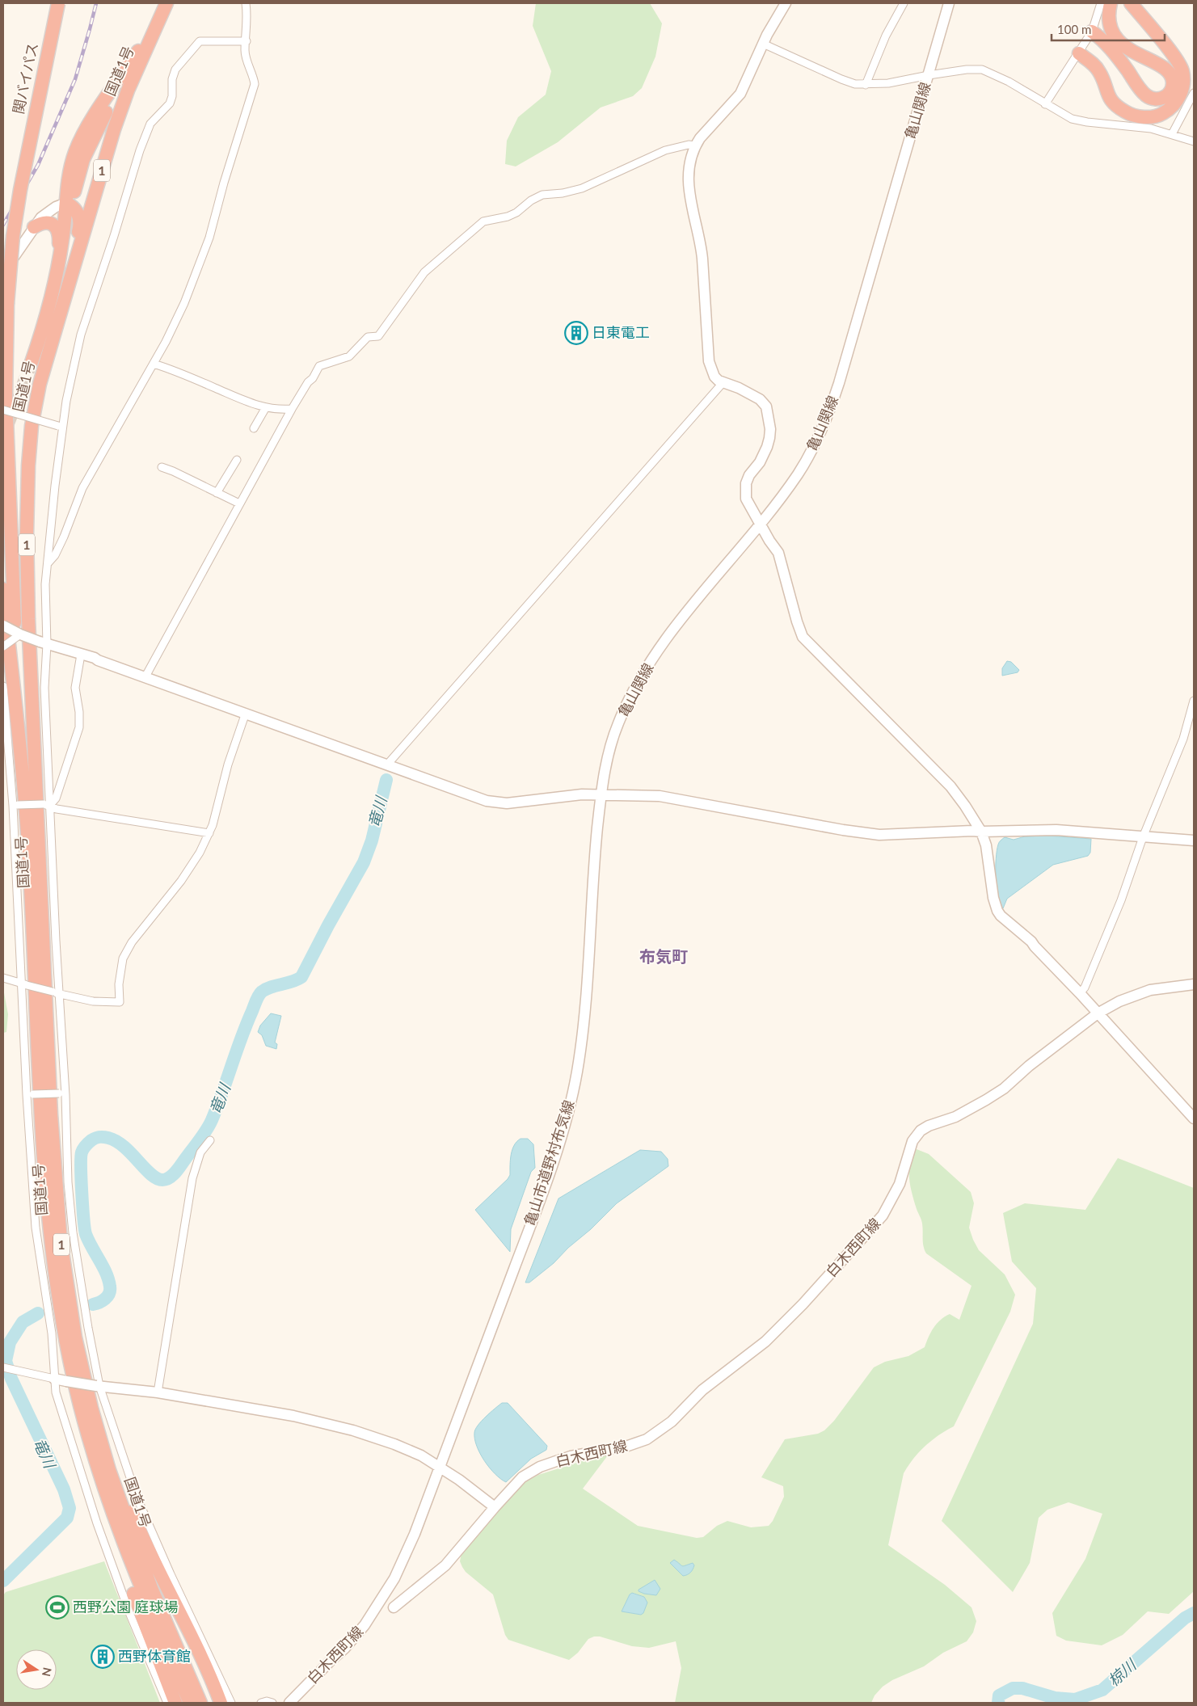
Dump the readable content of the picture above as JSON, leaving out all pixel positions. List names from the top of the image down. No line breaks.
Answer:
{"streets":{"highway":["国道1号","関バイパス","1"],"street":["亀山関線","亀山市道野村布気線","白木西町線"]},"crossings":[["国道1号","1"],["関バイパス","1"],["亀山関線","亀山市道野村布気線"],["亀山市道野村布気線","白木西町線"]],"districts":["布気町"],"water":["竜川","椋川"],"places":{"building":["日東電工","西野体育館"],"sports":["西野公園 庭球場"]},"scale_bar":"100 m","north":"right"}
